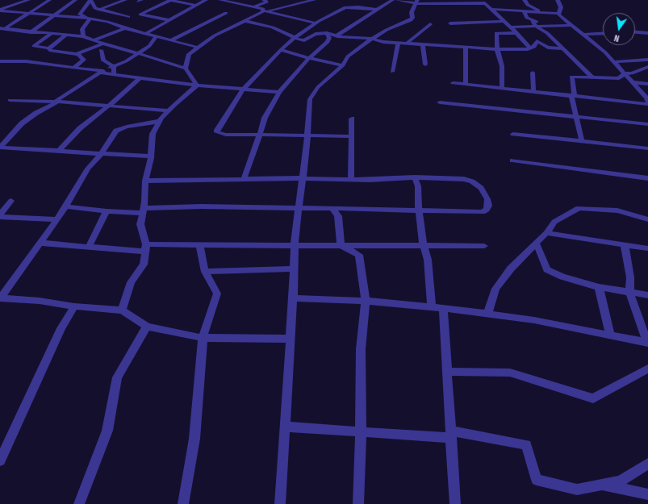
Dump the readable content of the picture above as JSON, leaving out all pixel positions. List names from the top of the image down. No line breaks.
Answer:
{"north":"bottom"}
